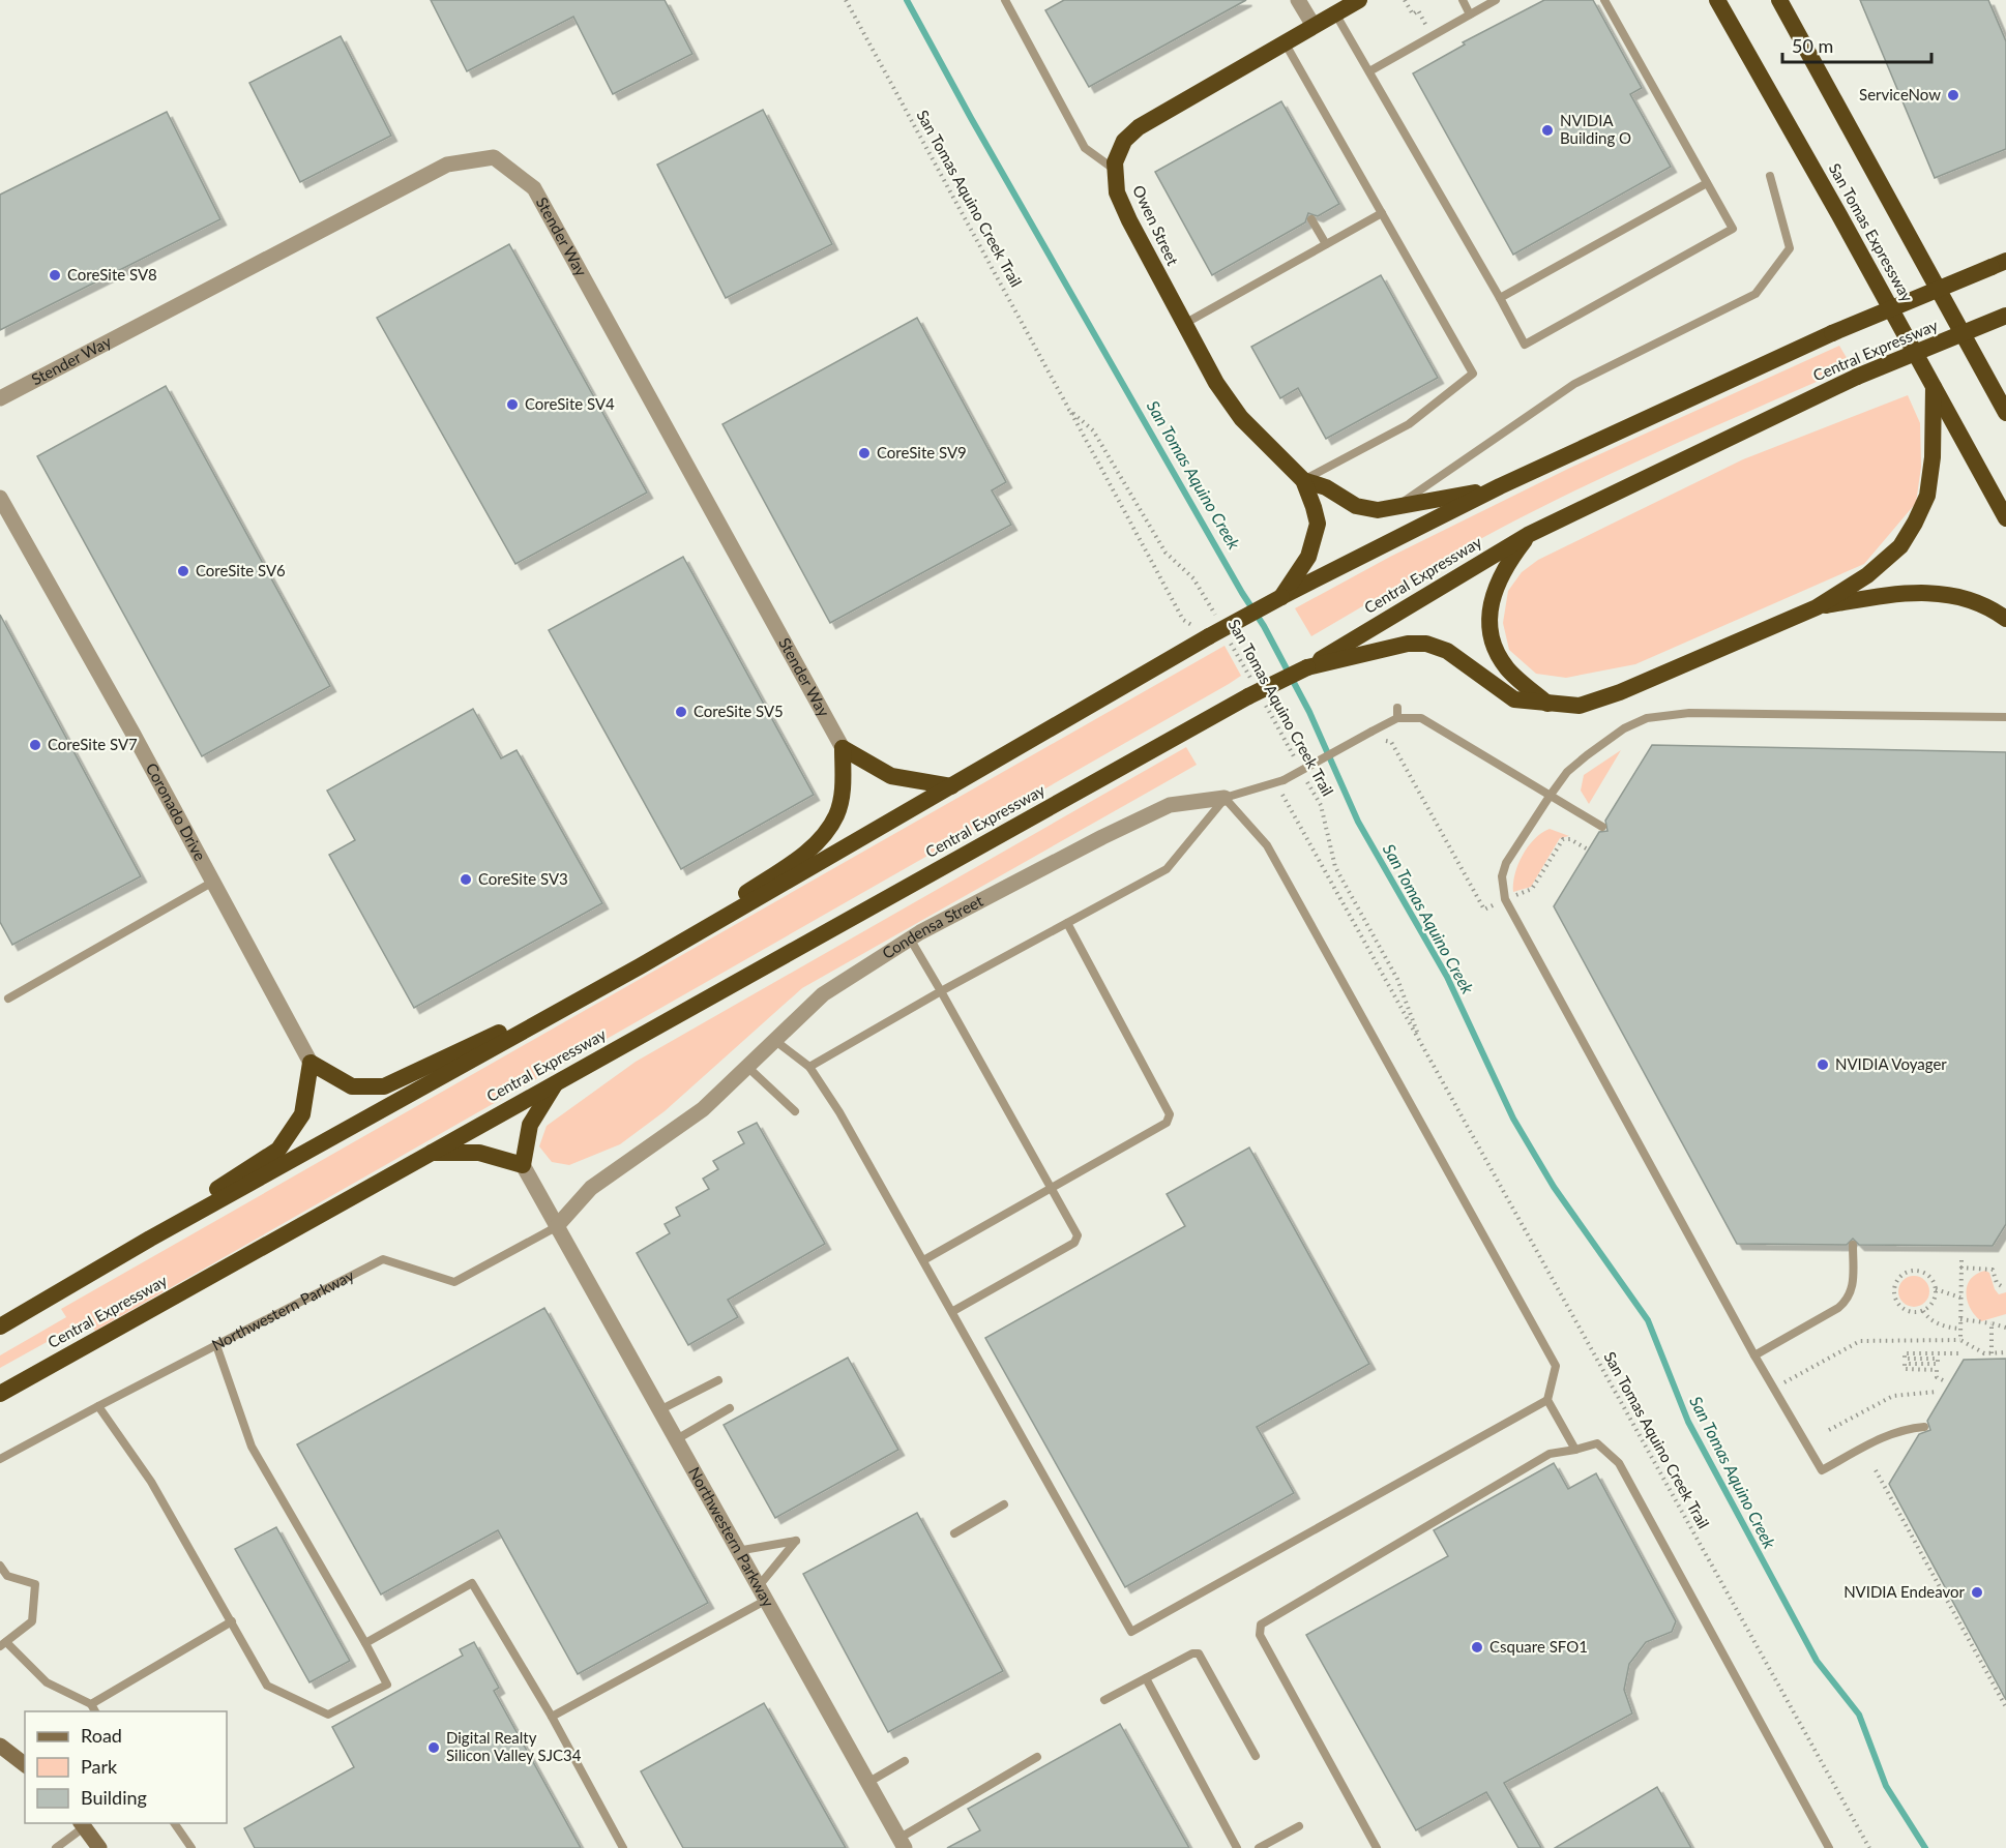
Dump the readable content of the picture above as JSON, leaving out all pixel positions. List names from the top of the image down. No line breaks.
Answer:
{"streets":{"highway":["Owen Street","San Tomas Expressway","Central Expressway"],"street":["Stender Way","Coronado Drive","Condensa Street","Northwestern Parkway"],"path":["San Tomas Aquino Creek Trail"]},"crossings":[["San Tomas Aquino Creek Trail","Central Expressway"],["San Tomas Aquino Creek Trail","Condensa Street"],["Condensa Street","Northwestern Parkway"]],"water":["San Tomas Aquino Creek"],"places":["ServiceNow","NVIDIA Building O","CoreSite SV8","CoreSite SV4","CoreSite SV9","CoreSite SV6","CoreSite SV5","CoreSite SV7","CoreSite SV3","NVIDIA Voyager","NVIDIA Endeavor","Csquare SFO1","Digital Realty Silicon Valley SJC34"],"legend":["Road","Park","Building"],"scale_bar":"50 m"}
